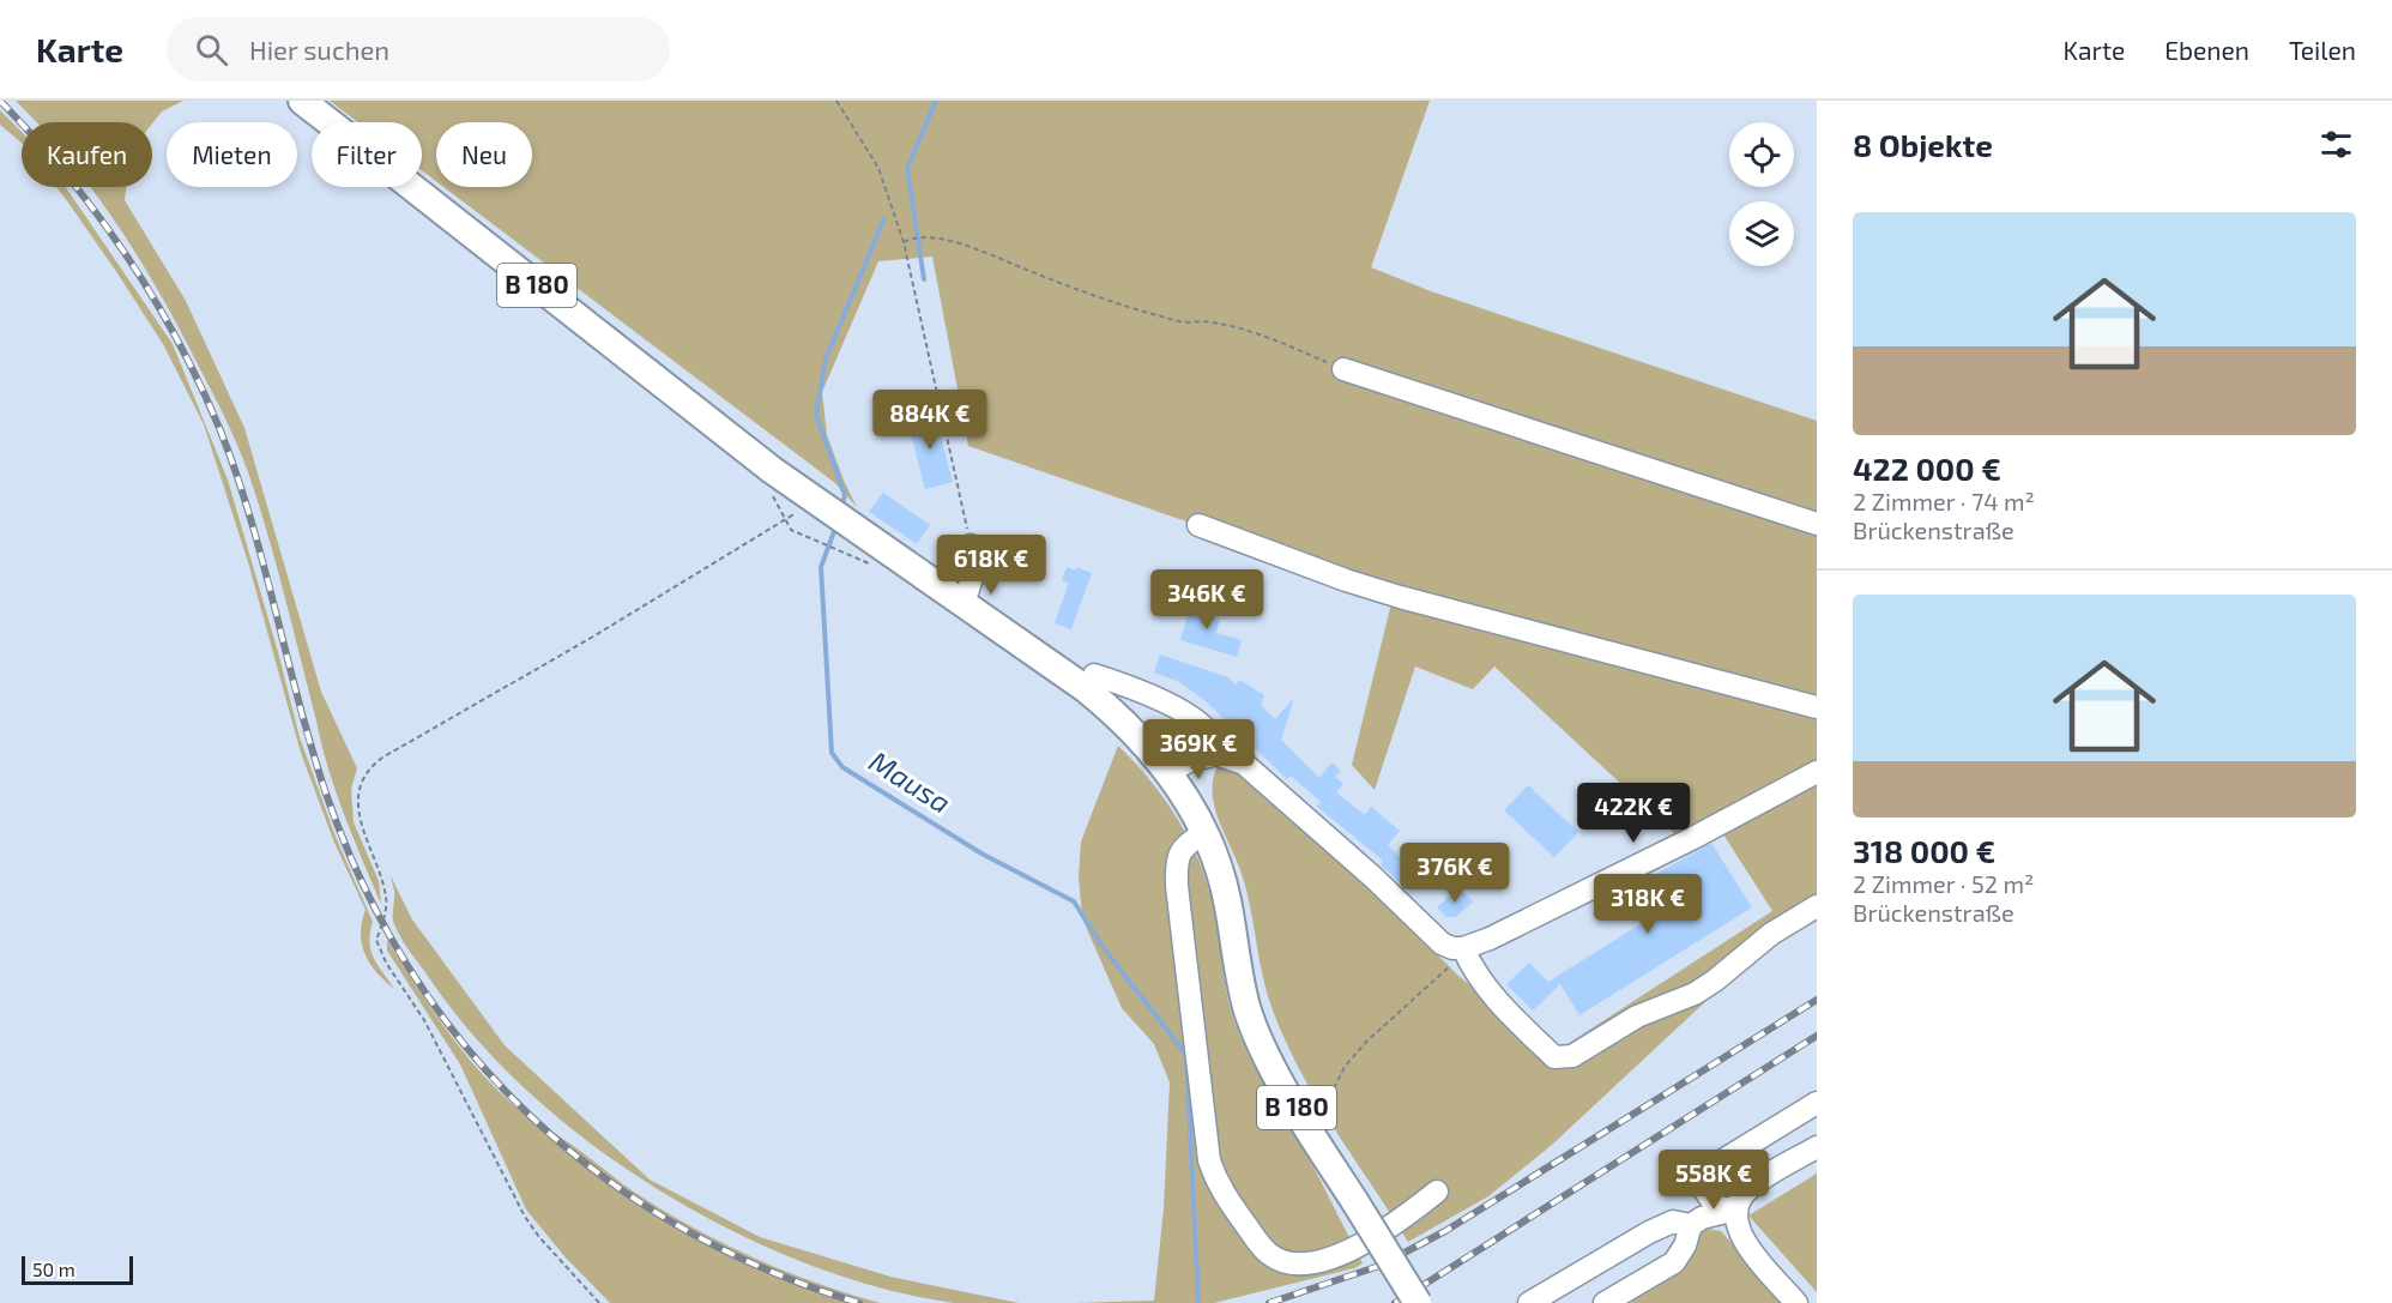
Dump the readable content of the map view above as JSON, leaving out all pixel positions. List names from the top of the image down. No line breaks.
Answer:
{"streets":{"main road":["B 180"]},"water":["Mausa"],"scale_bar":"50 m","page":{"header":"Karte","search":"Hier suchen","nav":["Karte","Ebenen","Teilen"],"heading":"8 Objekte","chip":["Kaufen","Mieten","Filter","Neu"],"list":[{"name":"422 000 €","note":"2 Zimmer · 74 m² · Brückenstraße"},{"name":"318 000 €","note":"2 Zimmer · 52 m² · Brückenstraße"}],"price":["884K €","618K €","346K €","369K €","422K €","376K €","318K €","558K €"],"scale":"50 m"}}
